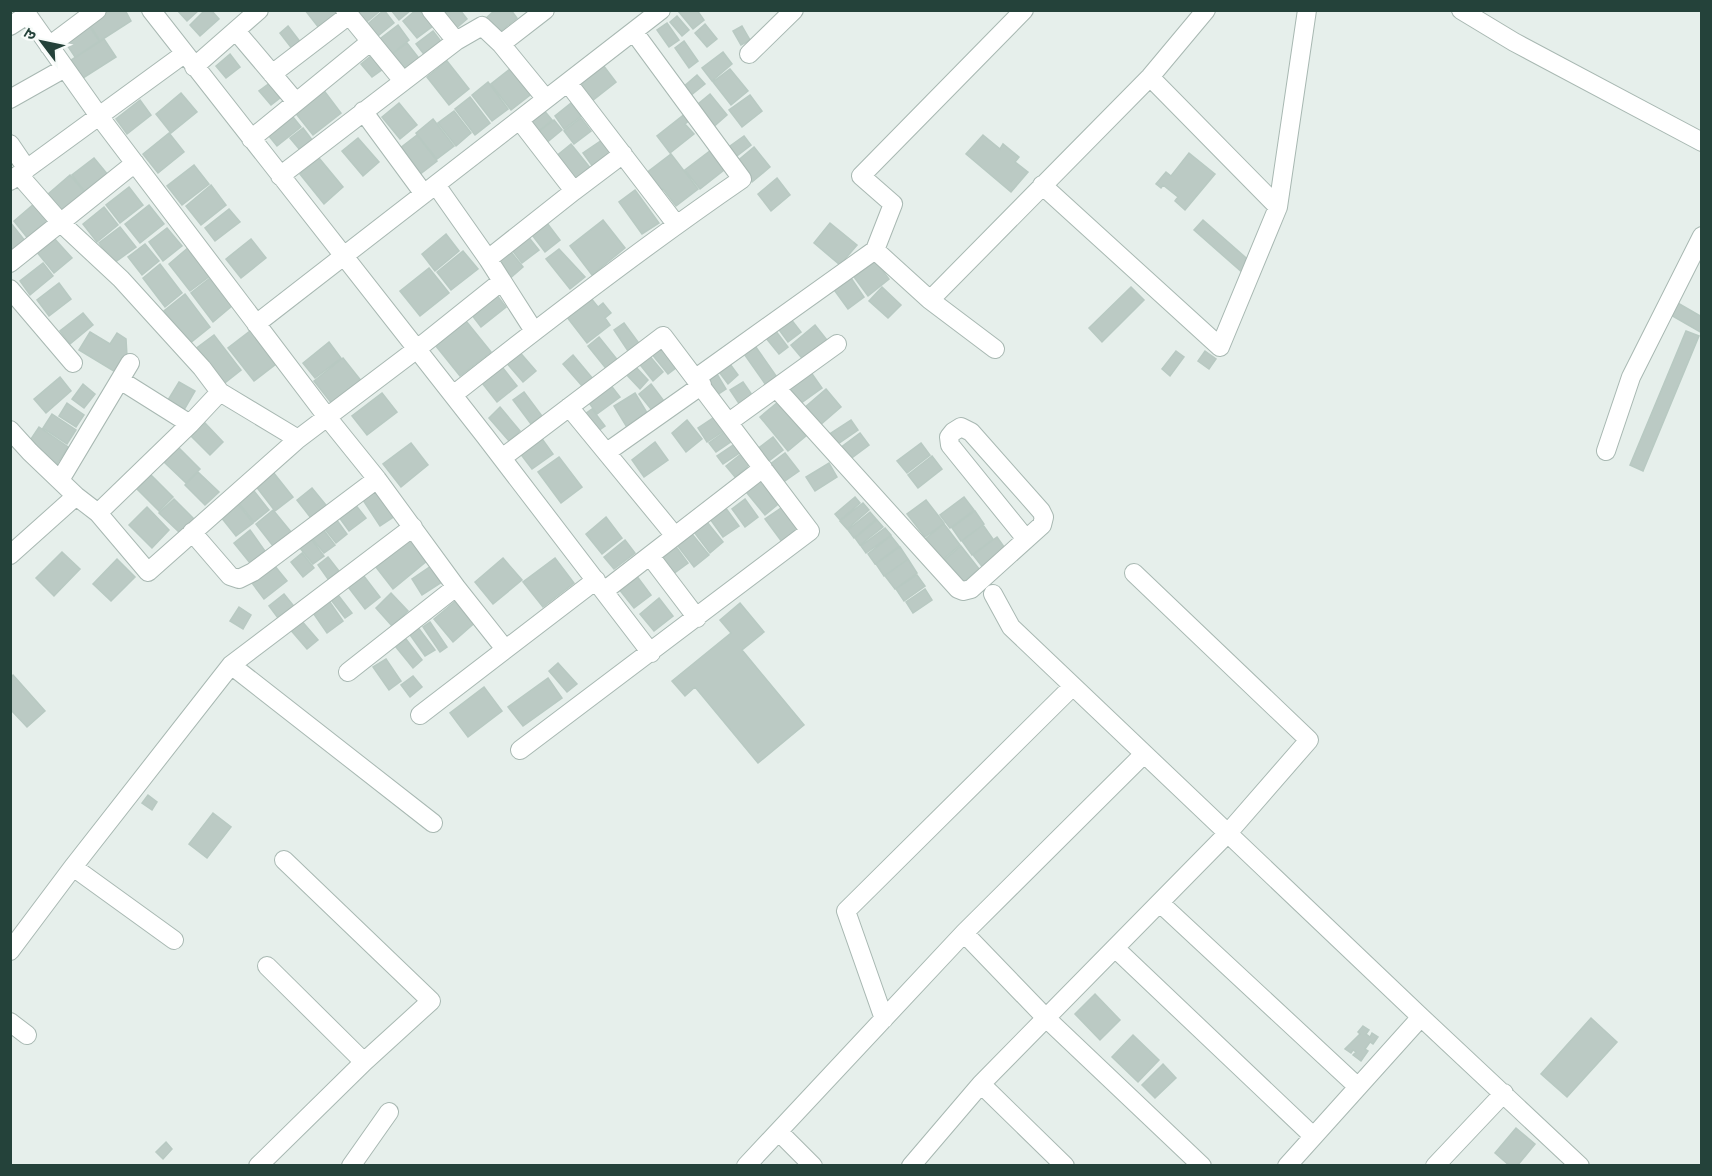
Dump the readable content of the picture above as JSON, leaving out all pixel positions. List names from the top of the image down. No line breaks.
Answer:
{"north":"top left"}
